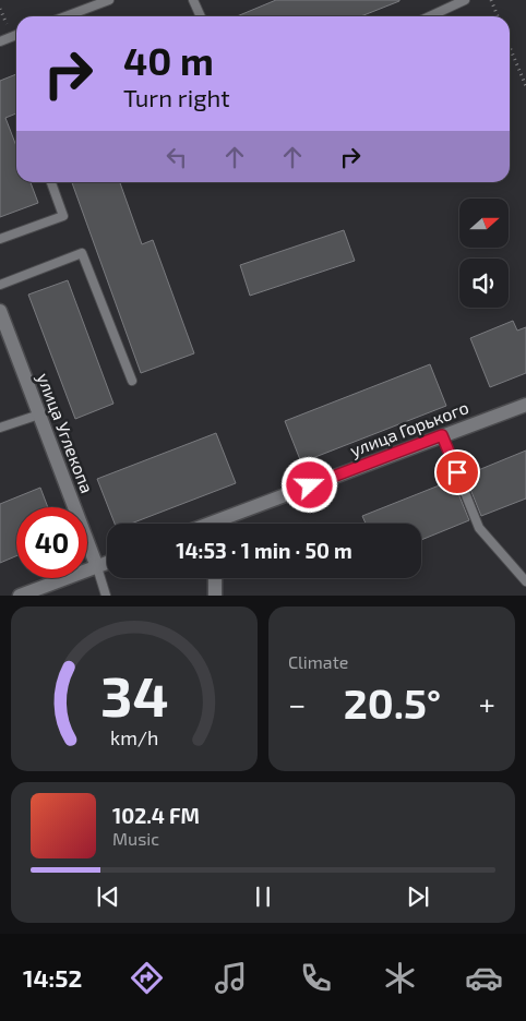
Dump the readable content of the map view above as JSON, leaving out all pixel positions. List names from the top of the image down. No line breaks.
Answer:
{"streets":{"street":["улица Горького","улица Углекопа"]},"north":"right","page":{"turn":["40 m","Turn right"],"limit":"40","trip":"14:53 · 1 min · 50 m","tile":"Climate","heat":["−","20.5°","+"],"song":["102.4 FM","Music"],"tabs":"14:52","gauge":["34","km/h"]}}
